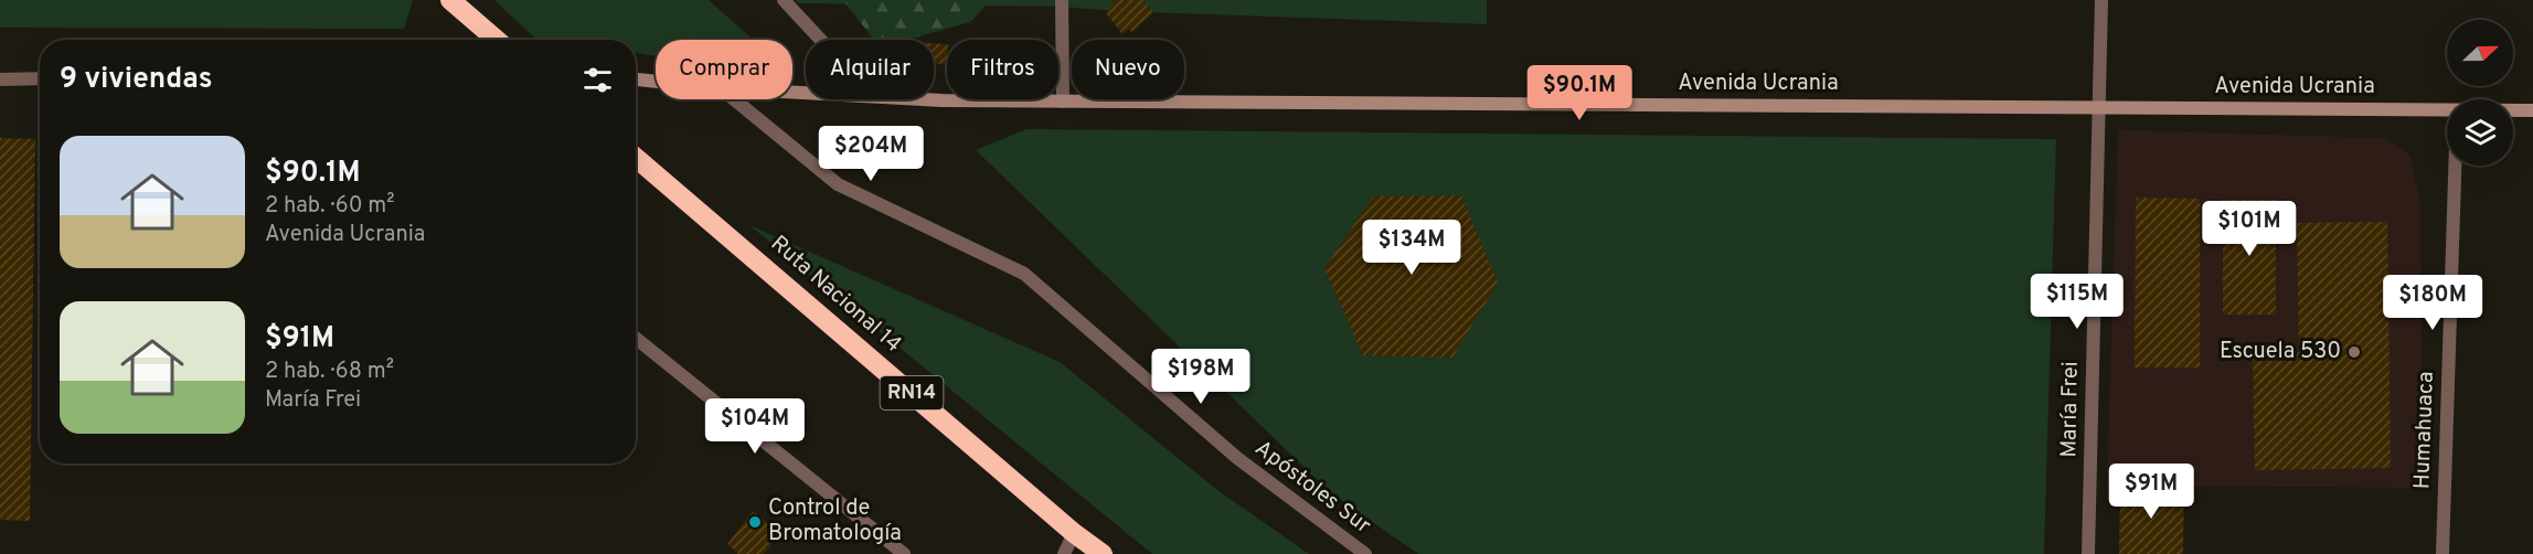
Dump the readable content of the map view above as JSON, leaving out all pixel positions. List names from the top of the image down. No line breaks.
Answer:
{"streets":{"highway":["Ruta Nacional 14","RN14"],"main road":["Avenida Ucrania"],"street":["María Frei","Humahuaca","Apóstoles Sur"]},"crossings":[["Avenida Ucrania","María Frei"]],"places":["Escuela 530","Control de Bromatología"],"north":"right","page":{"chip":["Comprar","Alquilar","Filtros","Nuevo"],"heading":"9 viviendas","price":["$90.1M","$204M","$101M","$134M","$115M","$180M","$198M","$104M","$91M"],"list":[{"name":"$90.1M","note":"2 hab. · 60 m² · Avenida Ucrania"},{"name":"$91M","note":"2 hab. · 68 m² · María Frei"}]}}
